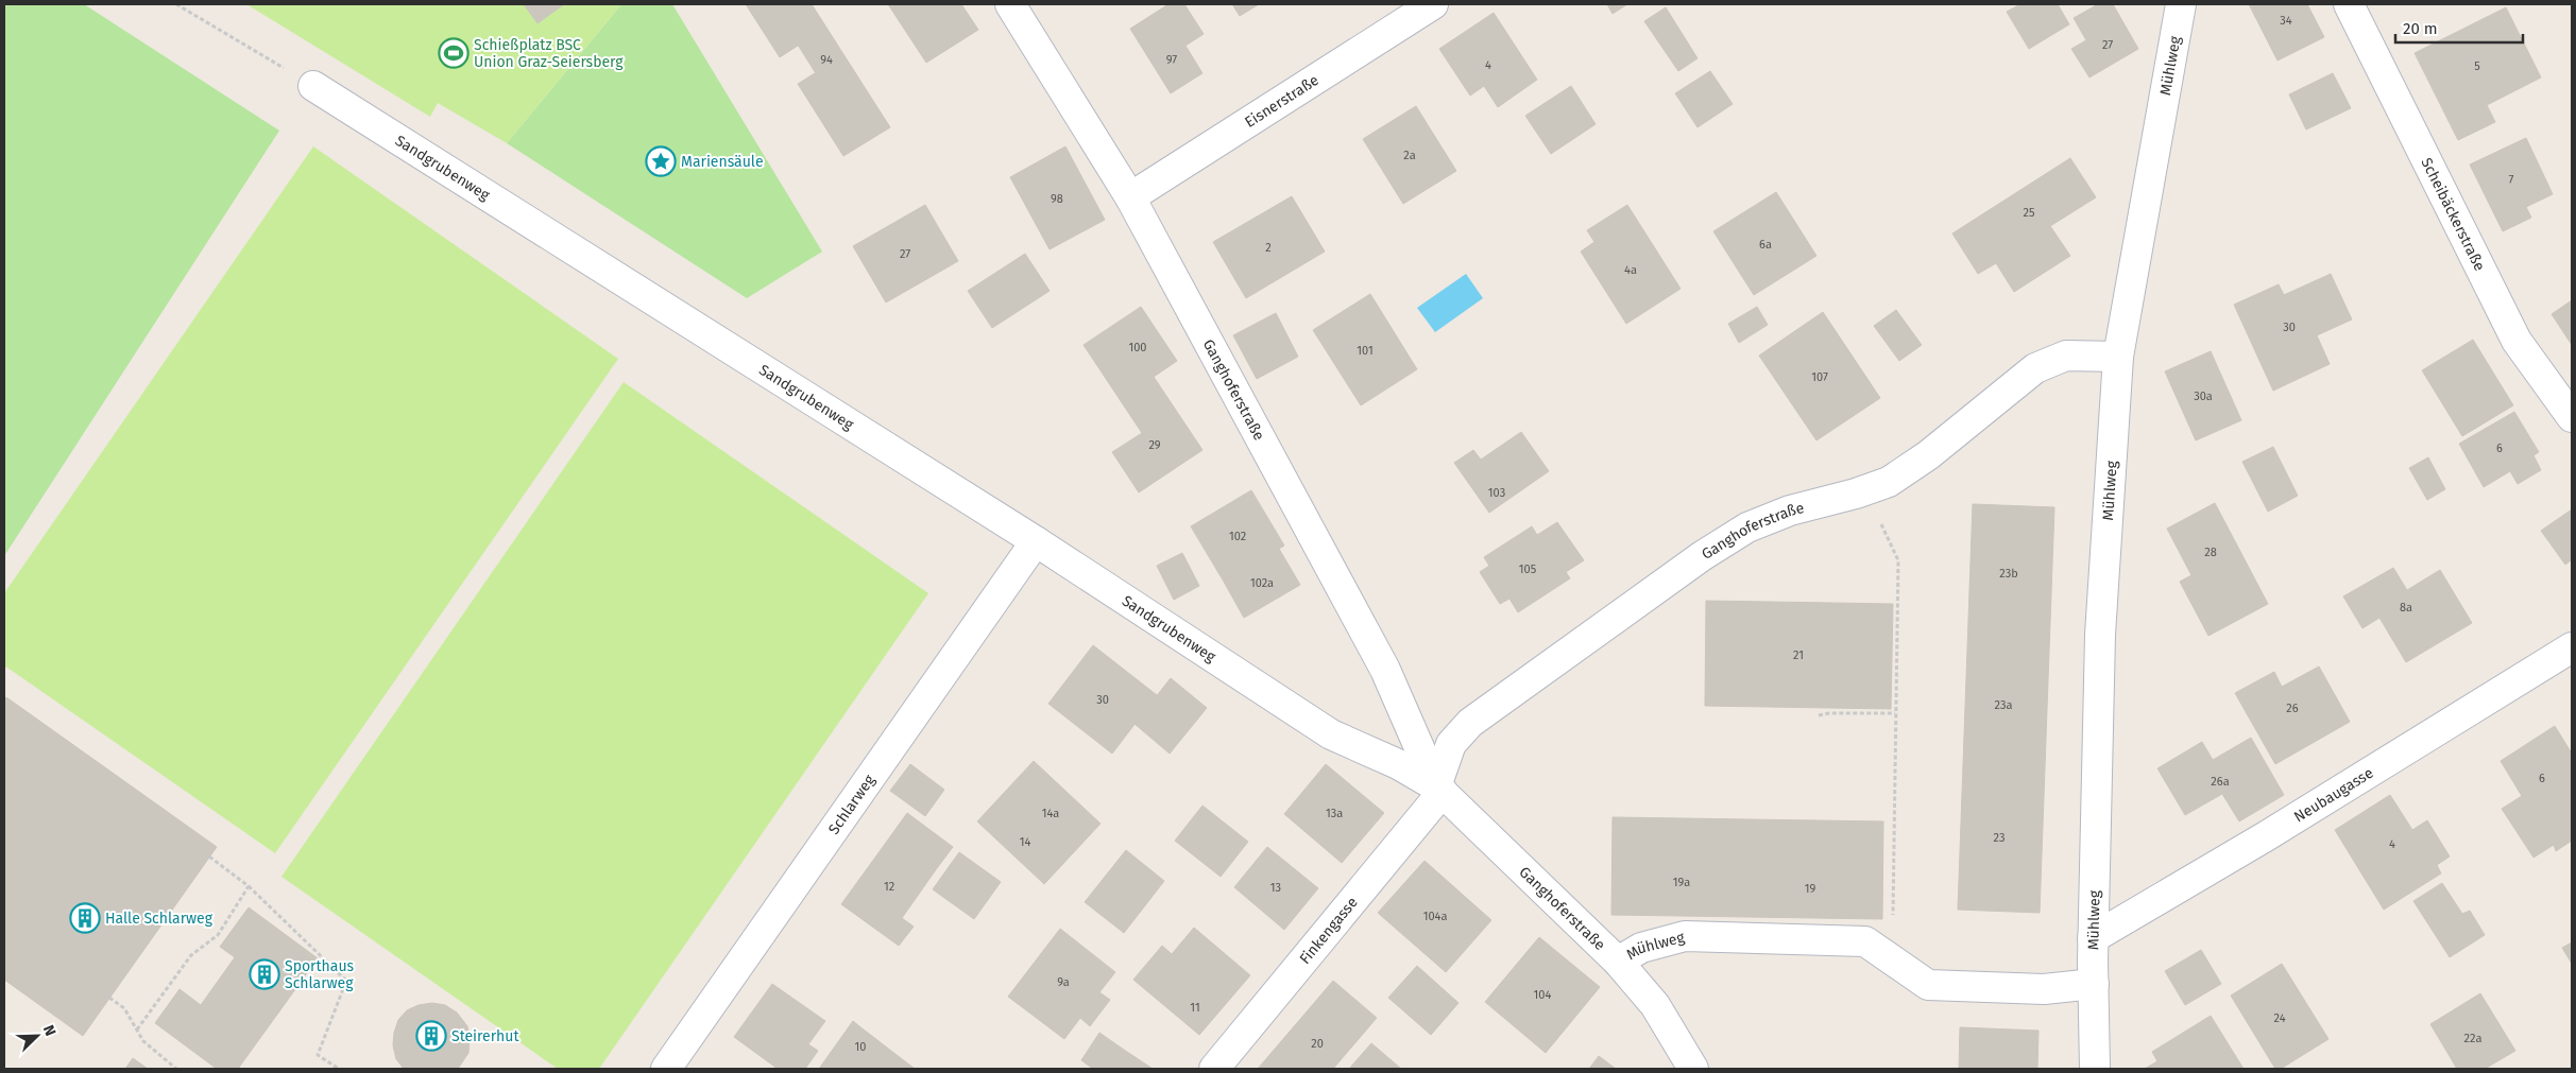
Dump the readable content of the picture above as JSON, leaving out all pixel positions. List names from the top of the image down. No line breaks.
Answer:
{"streets":{"street":["Mühlweg","Eisnerstraße","Sandgrubenweg","Scheibäckerstraße","Ganghoferstraße","Neubaugasse","Schlarweg","Finkengasse"]},"crossings":[["Mühlweg","Ganghoferstraße"],["Mühlweg","Neubaugasse"],["Eisnerstraße","Ganghoferstraße"],["Sandgrubenweg","Ganghoferstraße"],["Sandgrubenweg","Schlarweg"],["Sandgrubenweg","Finkengasse"],["Ganghoferstraße","Finkengasse"]],"places":{"sports":["Schießplatz BSC Union Graz-Seiersberg"],"place":["Mariensäule"],"building":["Halle Schlarweg","Sporthaus Schlarweg","Steirerhut"]},"house_numbers":["34","27","94","97","4","5","2a","7","98","25","6a","2","27","4a","30","100","101","107","30a","29","6","103","102","28","105","23b","102a","8a","21","30","23a","26","6","26a","14a","13a","23","14","4","19a","12","13","19","104a","9a","104","11","24","22a","20","10"],"scale_bar":"20 m","north":"top right"}
